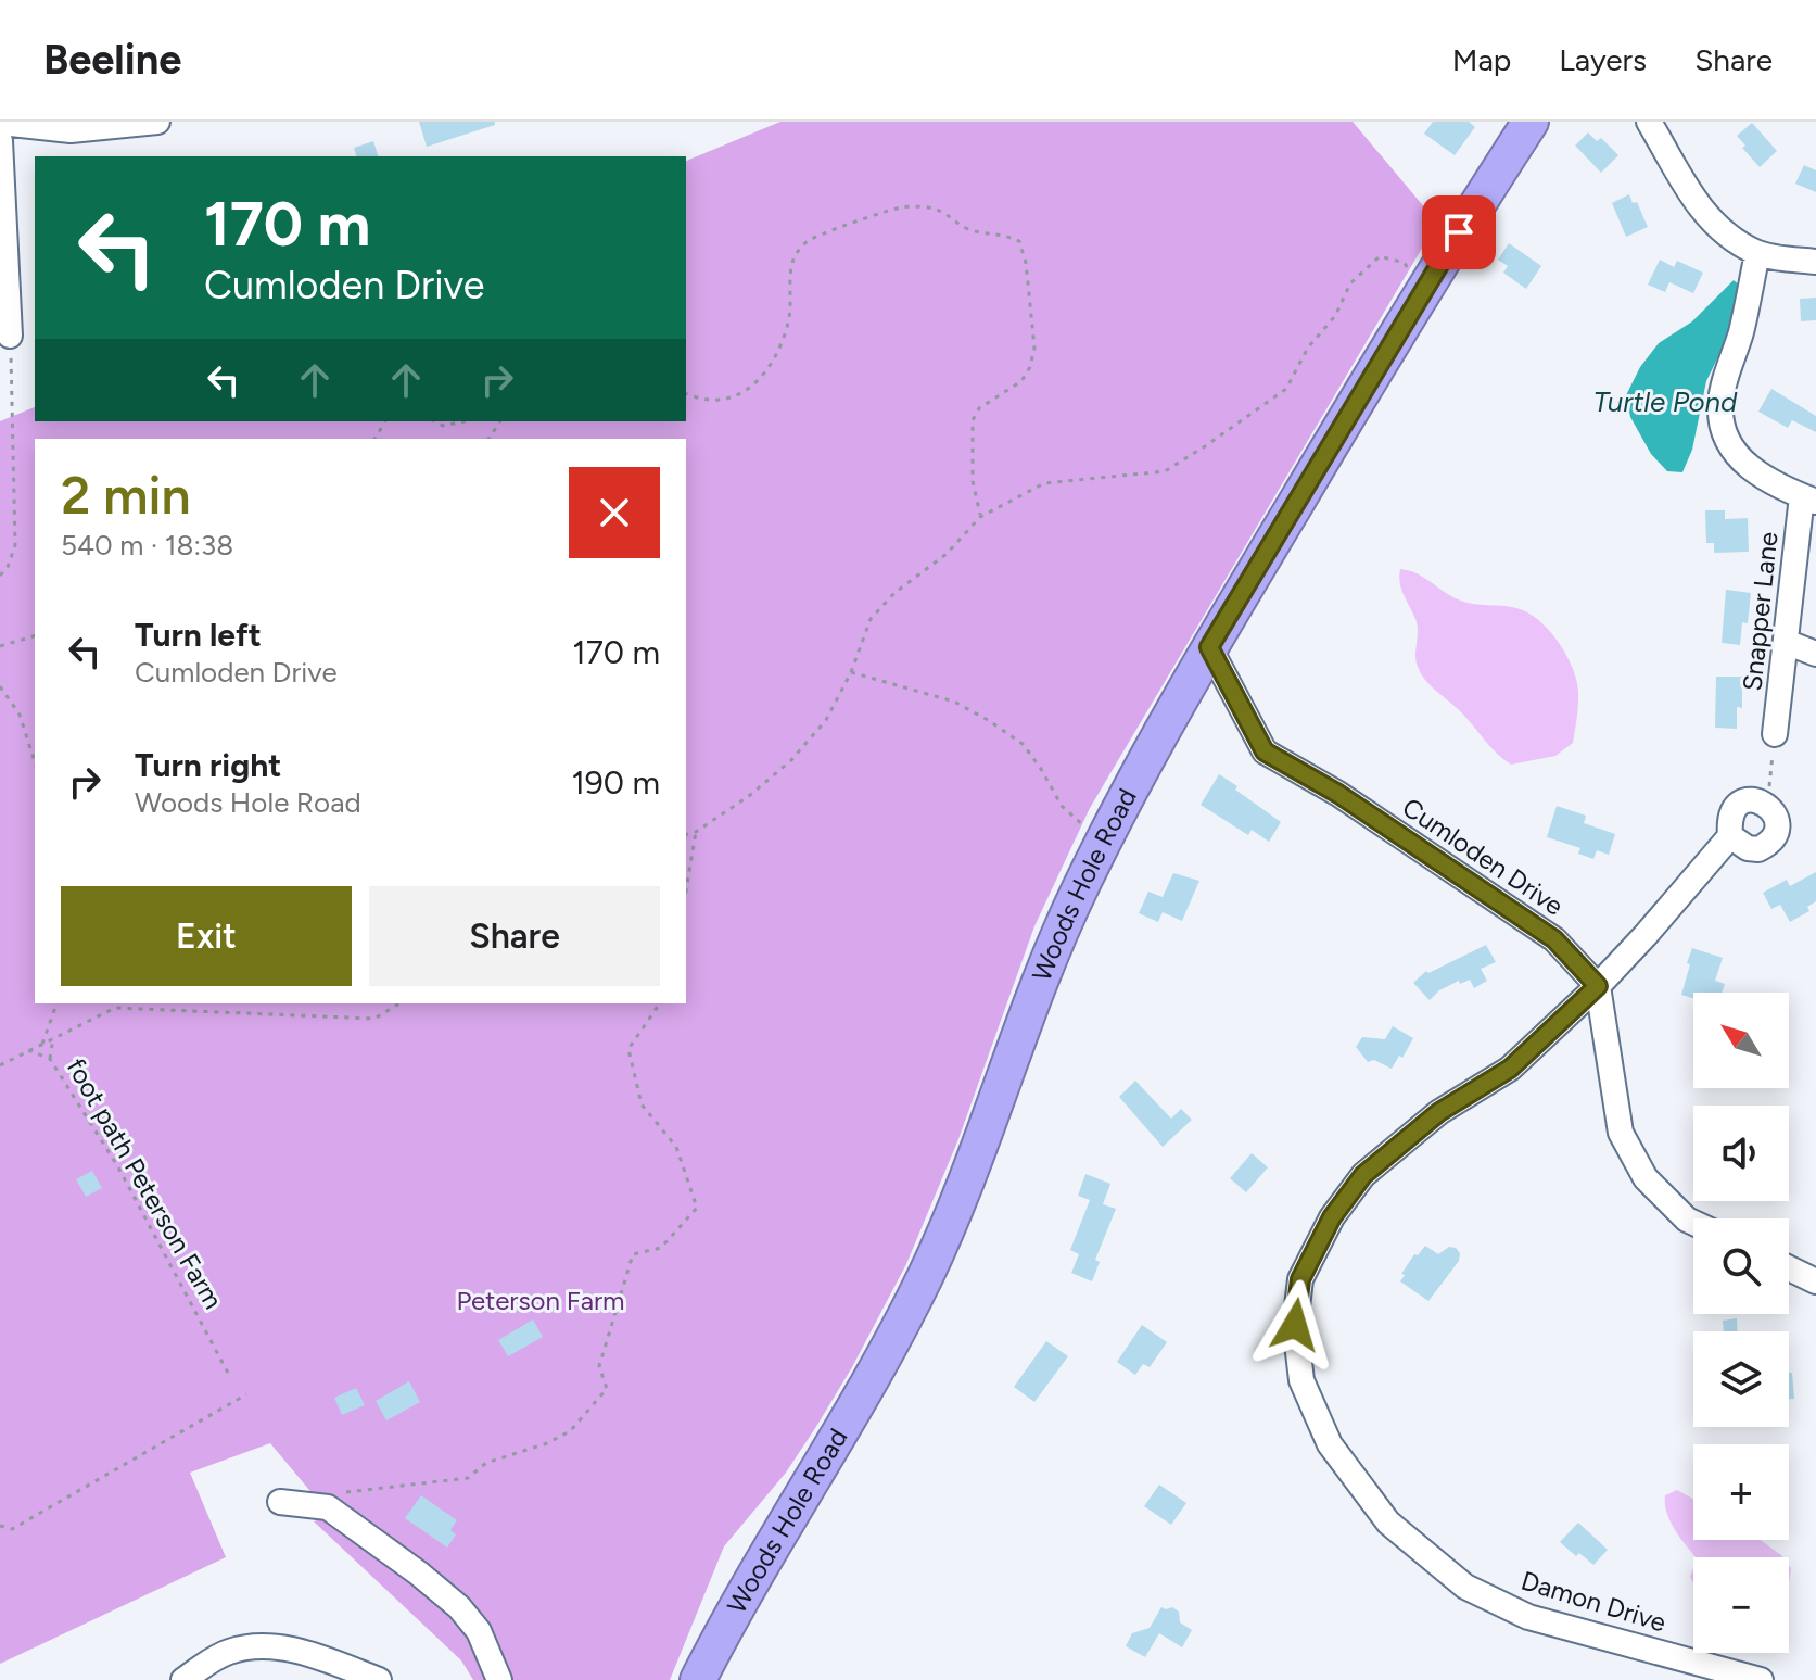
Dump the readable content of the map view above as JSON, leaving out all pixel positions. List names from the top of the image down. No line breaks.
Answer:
{"streets":{"highway":["Woods Hole Road"],"street":["Snapper Lane","Cumloden Drive","Damon Drive"],"path":["foot path Peterson Farm"]},"crossings":[["Cumloden Drive","Woods Hole Road"],["Cumloden Drive","Damon Drive"]],"water":["Turtle Pond"],"parks":["Peterson Farm"],"north":"top left","page":{"header":"Beeline","nav":["Map","Layers","Share"],"turn":["170 m","Cumloden Drive"],"heading":["2 min","540 m · 18:38"],"list":[{"name":"Turn left","note":"Cumloden Drive","value":"170 m"},{"name":"Turn right","note":"Woods Hole Road","value":"190 m"}],"buttons":["Exit","Share"],"map_buttons":["+","−"]}}
